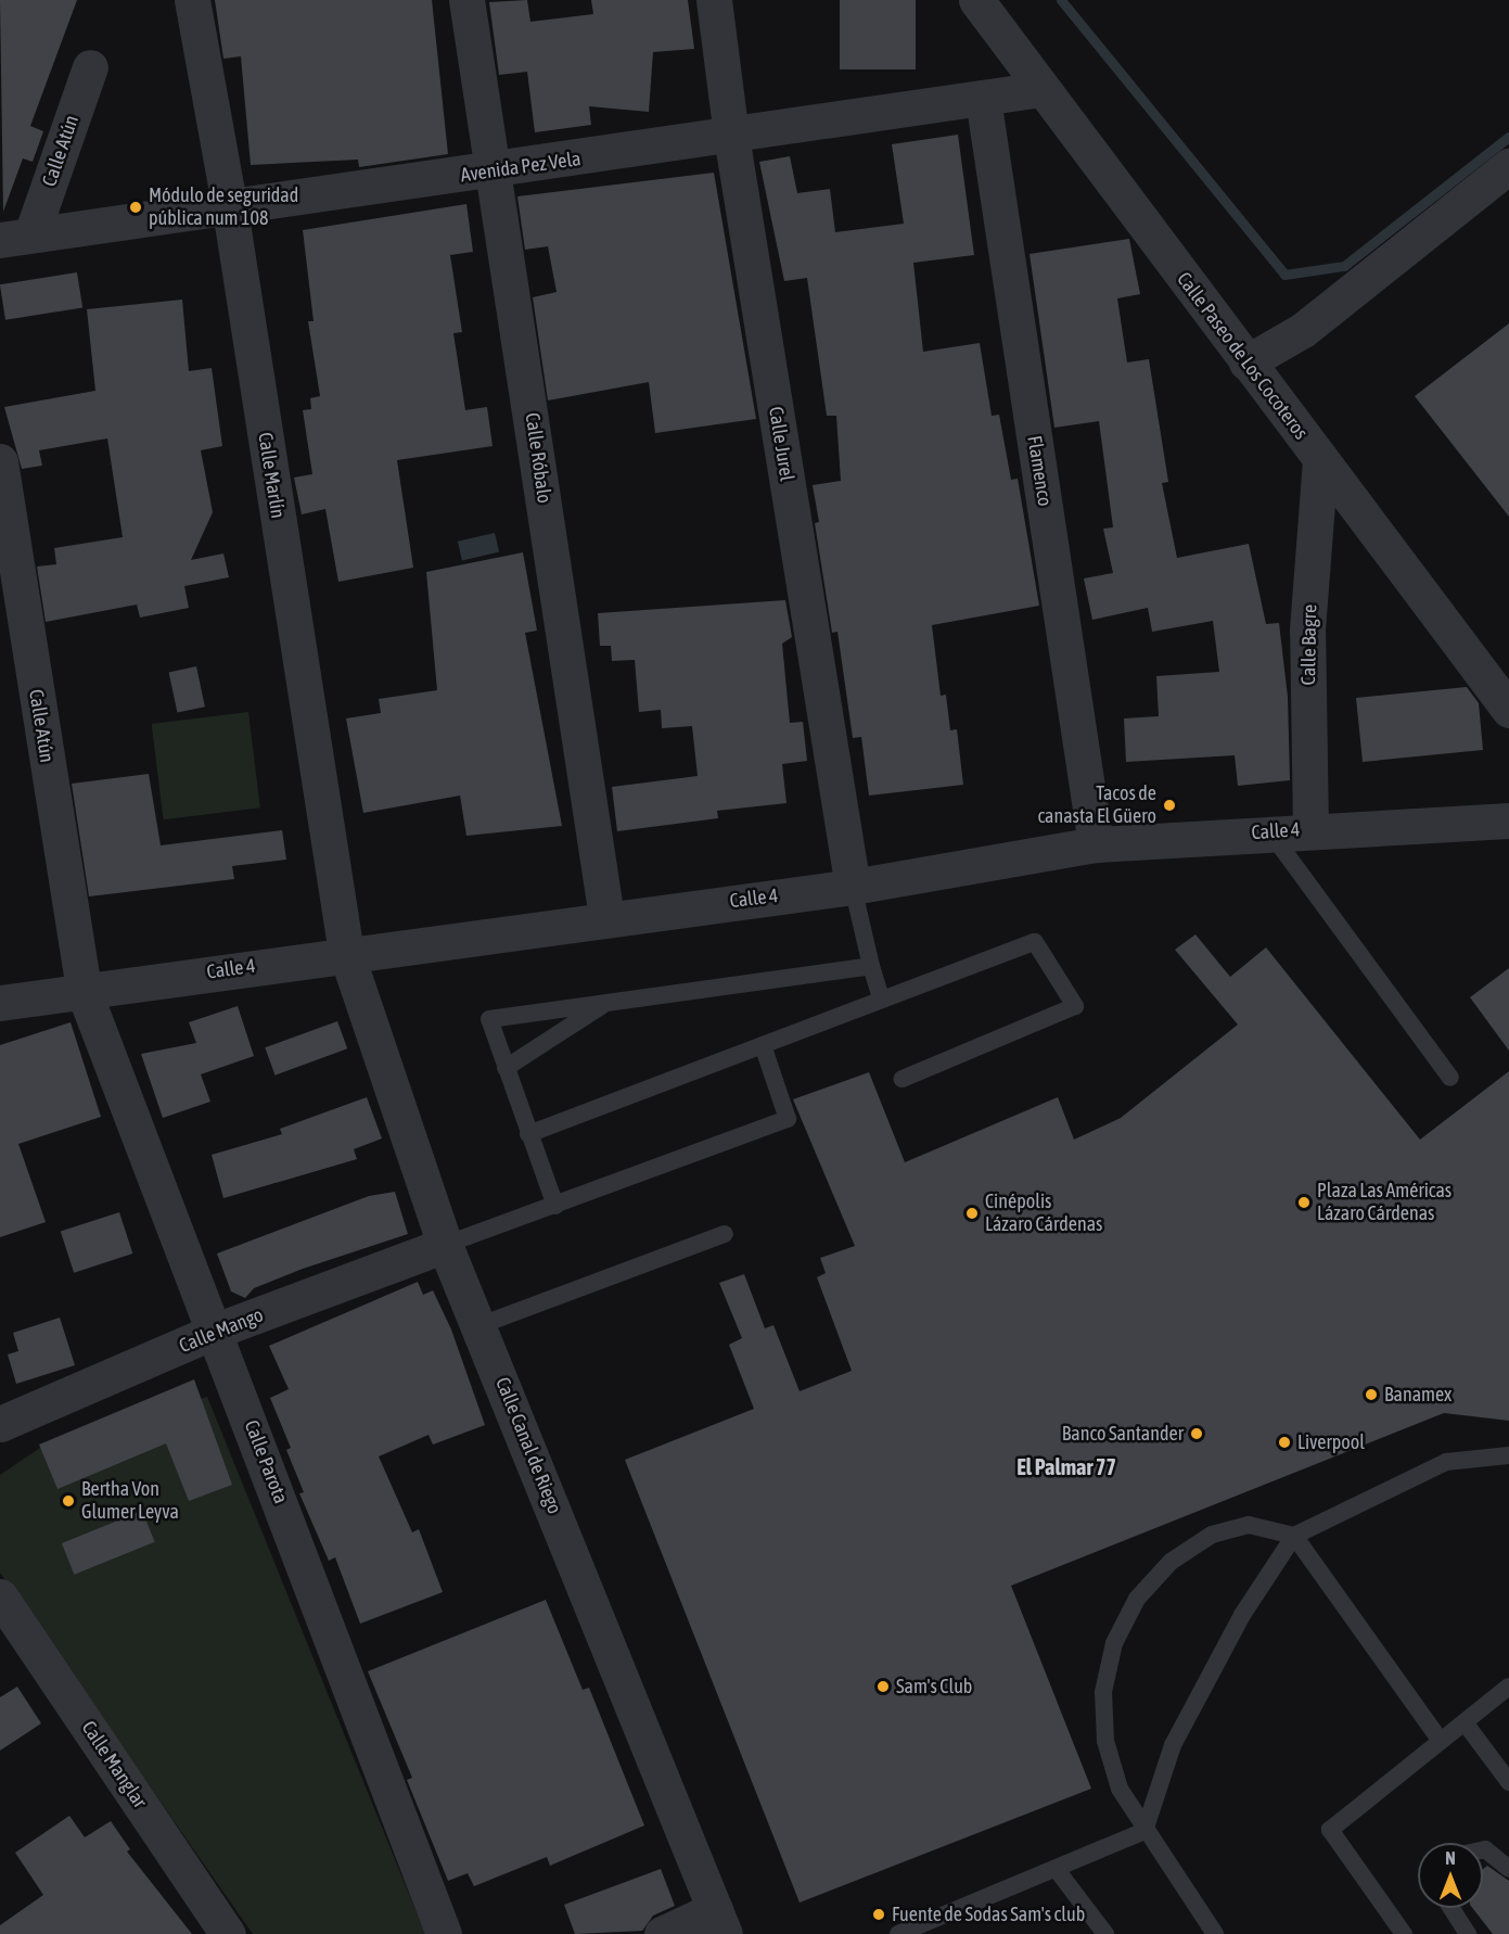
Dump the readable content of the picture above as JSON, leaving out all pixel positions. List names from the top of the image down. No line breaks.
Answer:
{"streets":{"street":["Calle Atún","Avenida Pez Vela","Calle Paseo de Los Cocoteros","Calle Jurel","Calle Róbalo","Flamenco","Calle Marlín","Calle Bagre","Calle 4","Calle Mango","Calle Canal de Riego","Calle Parota","Calle Manglar"]},"crossings":[["Calle Atún","Avenida Pez Vela"],["Calle Atún","Calle 4"],["Calle Atún","Calle Parota"],["Avenida Pez Vela","Calle Paseo de Los Cocoteros"],["Avenida Pez Vela","Calle Jurel"],["Avenida Pez Vela","Calle Róbalo"],["Avenida Pez Vela","Flamenco"],["Avenida Pez Vela","Calle Marlín"],["Calle Paseo de Los Cocoteros","Calle Bagre"],["Calle Jurel","Calle 4"],["Calle Róbalo","Calle 4"],["Flamenco","Calle 4"],["Calle Marlín","Calle 4"],["Calle Marlín","Calle Canal de Riego"],["Calle Bagre","Calle 4"],["Calle 4","Calle Canal de Riego"],["Calle 4","Calle Parota"],["Calle Mango","Calle Canal de Riego"],["Calle Mango","Calle Parota"]],"districts":["El Palmar 77"],"places":["Módulo de seguridad pública num 108","Tacos de canasta El Güero","Plaza Las Américas Lázaro Cárdenas","Cinépolis Lázaro Cárdenas","Banamex","Banco Santander","Liverpool","Bertha Von Glumer Leyva","Sam's Club","Fuente de Sodas Sam's club"],"north":"top"}
